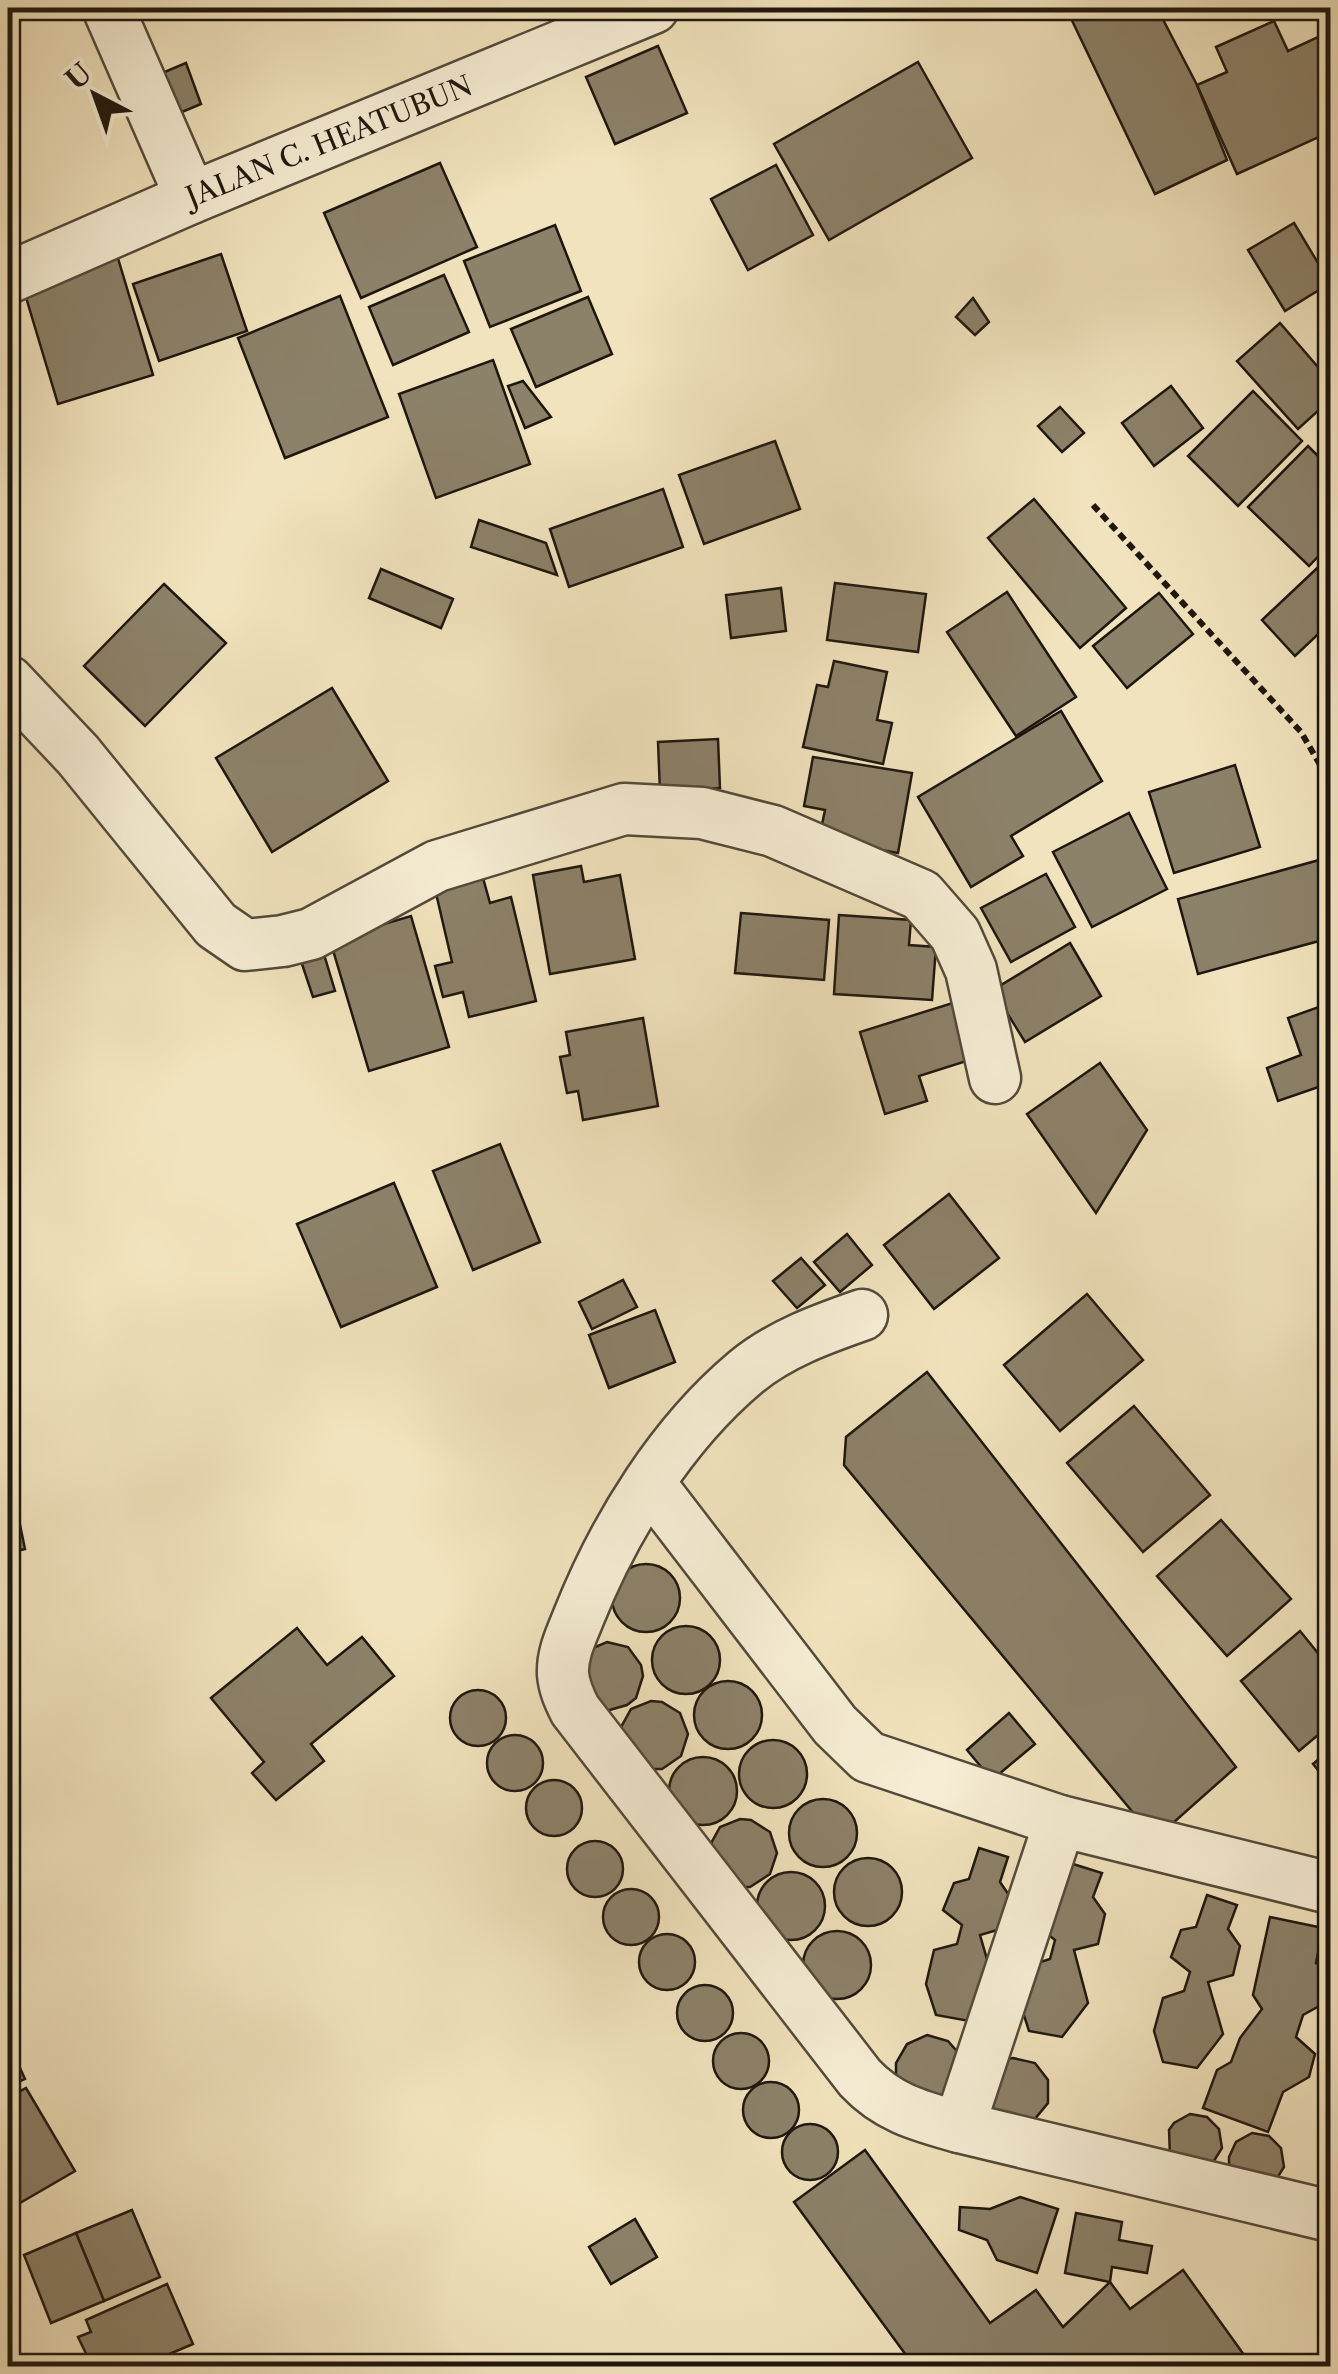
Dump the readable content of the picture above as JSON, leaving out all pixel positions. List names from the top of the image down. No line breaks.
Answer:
{"streets":{"street":["JALAN C. HEATUBUN"]},"north":"top left"}
